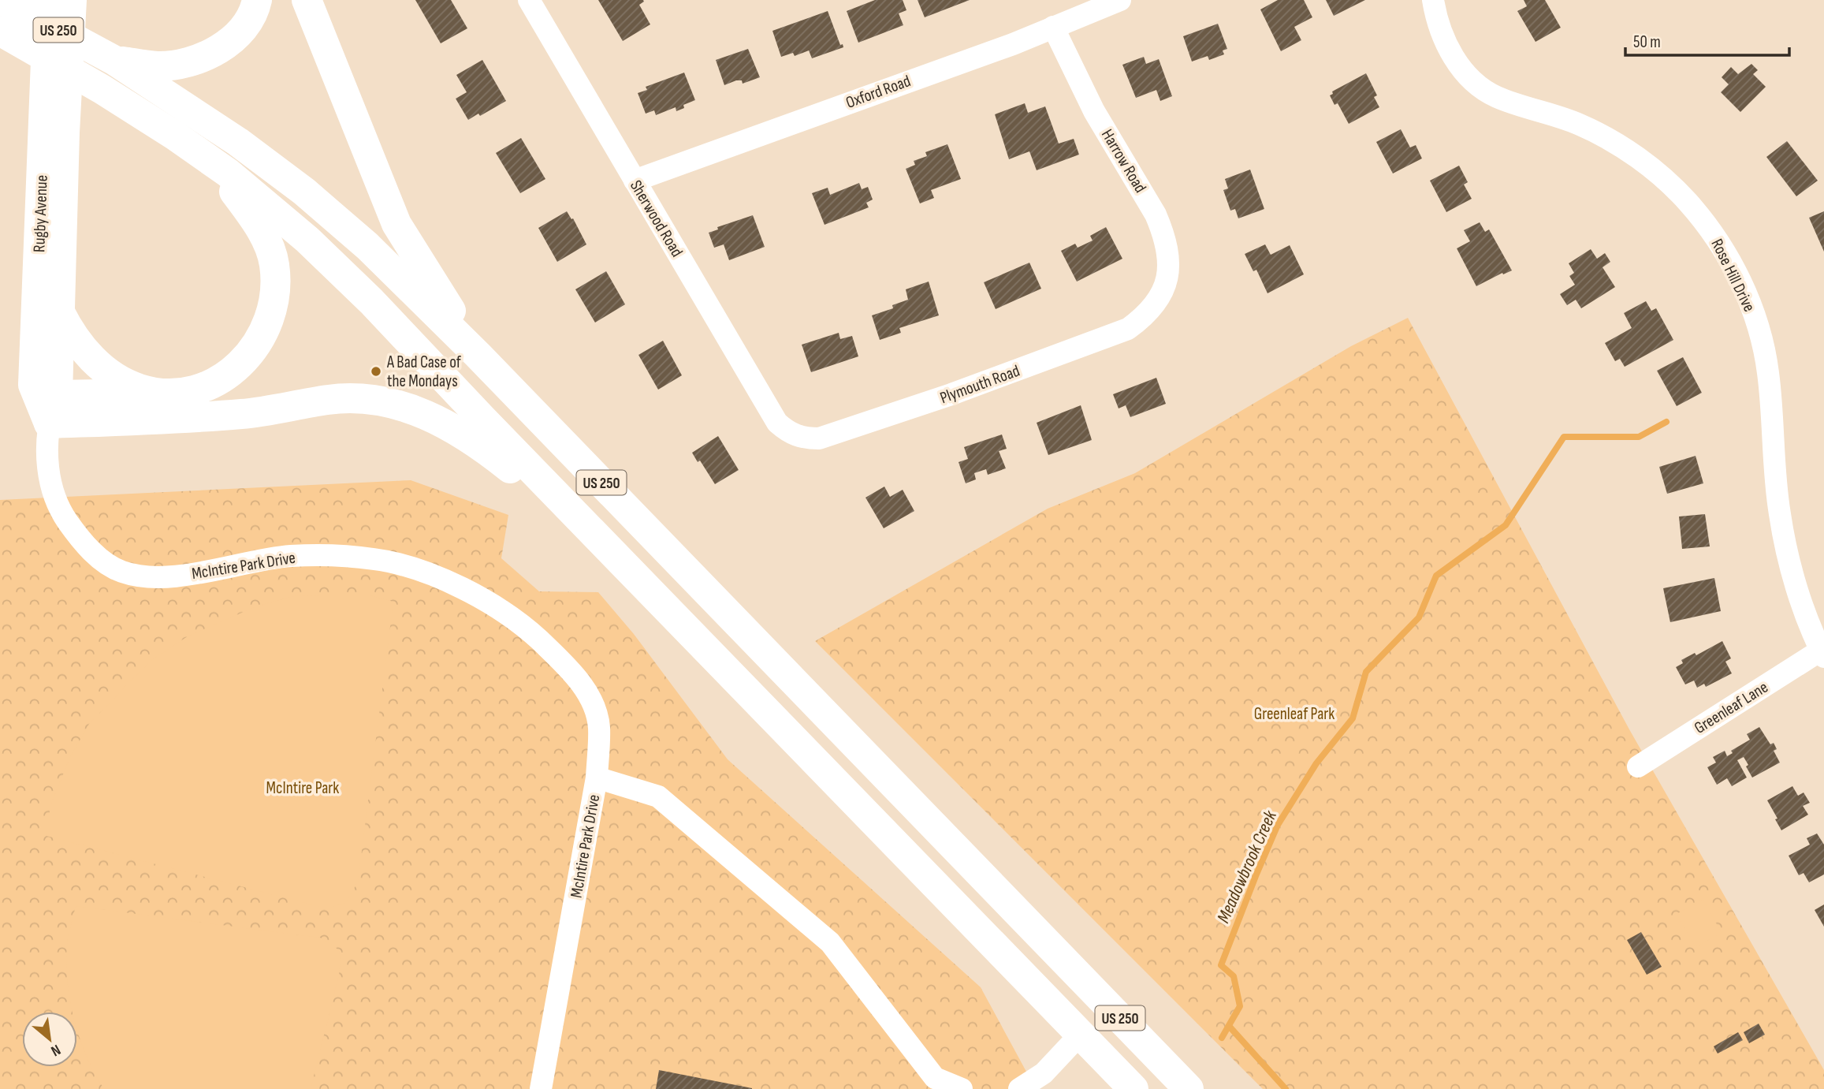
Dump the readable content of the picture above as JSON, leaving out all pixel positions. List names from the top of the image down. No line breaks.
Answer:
{"streets":{"main road":["US 250","Rugby Avenue"],"street":["Oxford Road","Harrow Road","Sherwood Road","Rose Hill Drive","Plymouth Road","McIntire Park Drive","Greenleaf Lane"]},"crossings":[["Oxford Road","Harrow Road"],["Oxford Road","Sherwood Road"],["Harrow Road","Plymouth Road"],["Rugby Avenue","McIntire Park Drive"],["Sherwood Road","Plymouth Road"],["Rose Hill Drive","Greenleaf Lane"]],"water":["Meadowbrook Creek"],"parks":["Greenleaf Park","McIntire Park"],"places":["A Bad Case of the Mondays"],"scale_bar":"50 m","north":"bottom right"}
